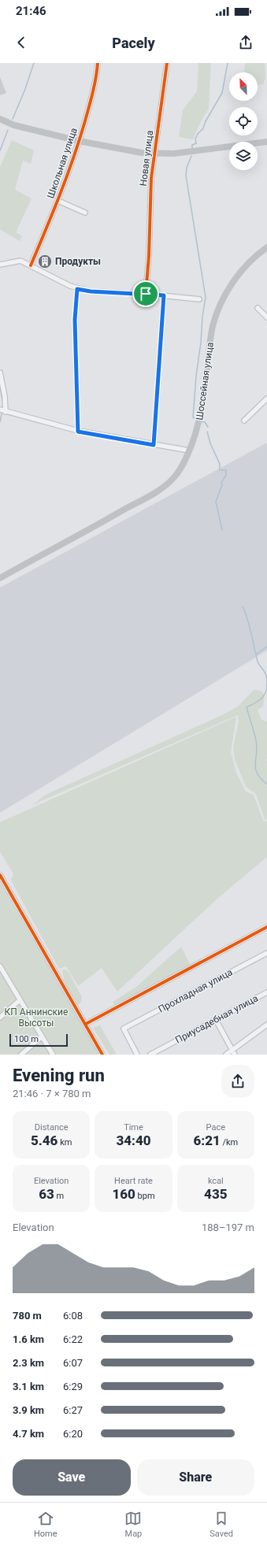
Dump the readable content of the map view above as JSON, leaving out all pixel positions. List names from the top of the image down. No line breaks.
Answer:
{"streets":{"main road":["Шоссейная улица"],"street":["Новая улица","Школьная улица","Прохладная улица","Приусадебная улица"]},"parks":["КП Аннинские Высоты"],"places":{"building":["Продукты"]},"scale_bar":"100 m","north":"top left","page":{"status":"21:46","header":"Pacely","scale":"100 m","heading":["Evening run","21:46 · 7 × 780 m"],"stats":[["Distance","5.46 km"],["Time","34:40"],["Pace","6:21 /km"],["Elevation","63 m"],["Heart rate","160 bpm"],["kcal","435"]],"chart":["Elevation","188–197 m"],"list":[{"name":"780 m","note":"6:08"},{"name":"1.6 km","note":"6:22"},{"name":"2.3 km","note":"6:07"},{"name":"3.1 km","note":"6:29"},{"name":"3.9 km","note":"6:27"},{"name":"4.7 km","note":"6:20"}],"buttons":["Save","Share"],"tabs":["Home","Map","Saved"]}}
